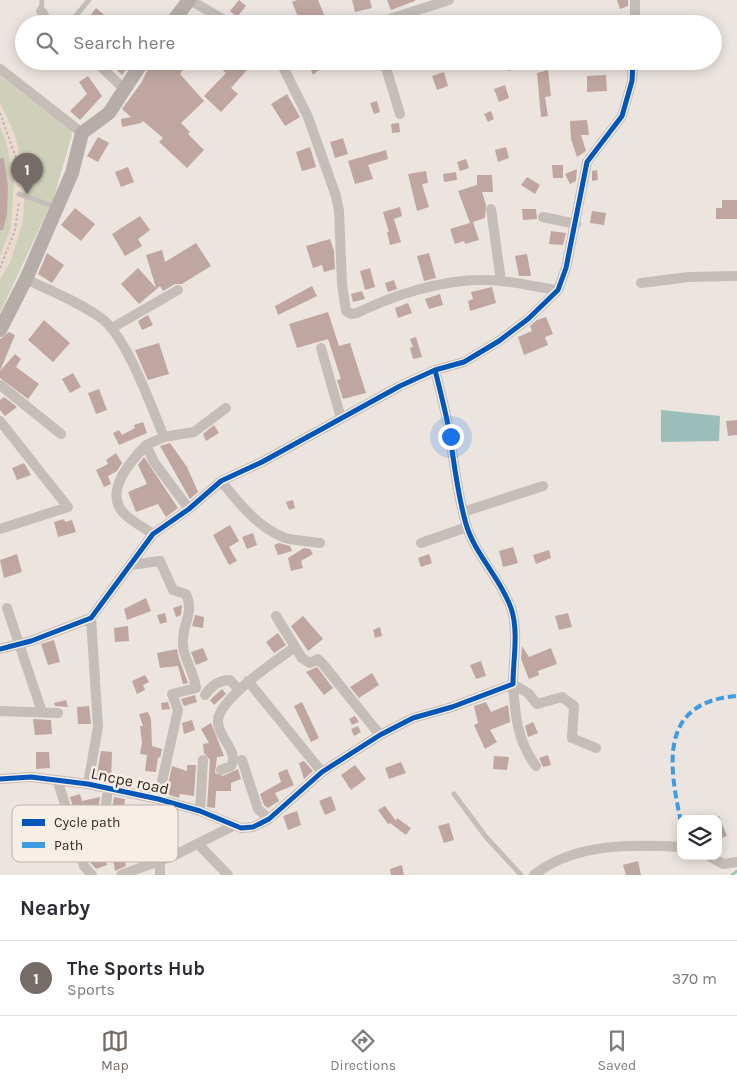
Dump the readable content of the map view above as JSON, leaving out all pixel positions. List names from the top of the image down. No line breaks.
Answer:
{"streets":{"street":["Lncpe road"]},"legend":["Cycle path","Path"],"page":{"search":"Search here","pins":"1","heading":"Nearby","list":[{"mark":"1","name":"The Sports Hub","note":"Sports","value":"370 m"}],"nav":["Map","Directions","Saved"]}}
